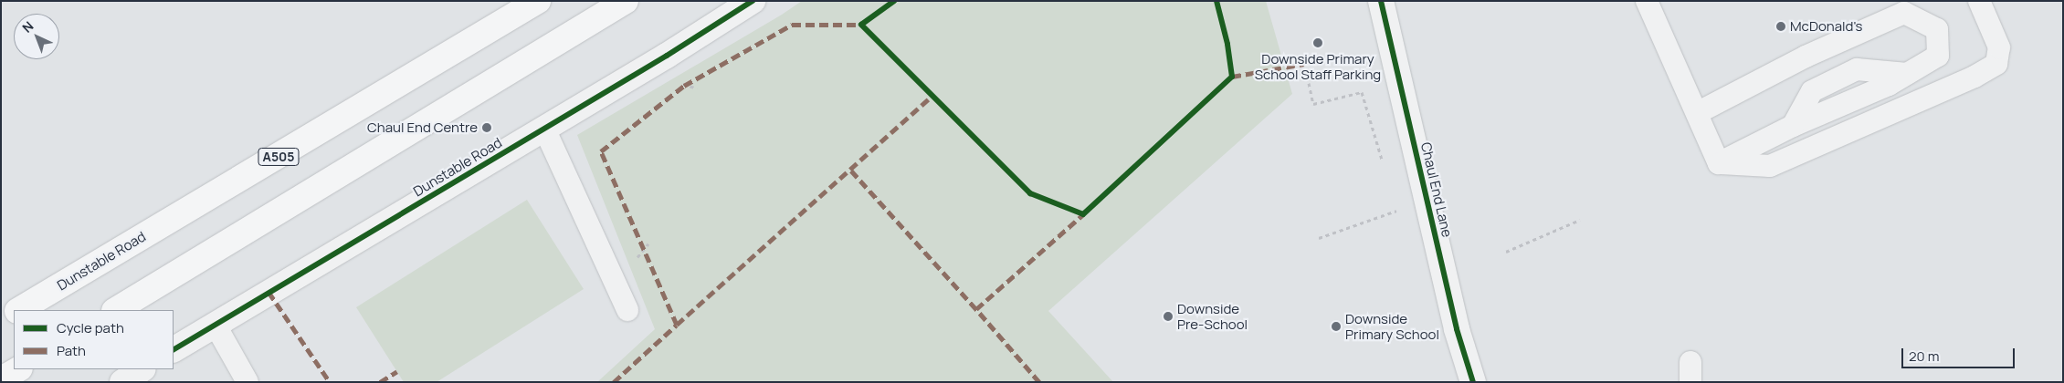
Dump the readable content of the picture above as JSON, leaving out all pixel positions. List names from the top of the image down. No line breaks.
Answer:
{"streets":{"main road":["A505","Dunstable Road"],"street":["Chaul End Lane"]},"places":["McDonald's","Downside Primary School Staff Parking","Chaul End Centre","Downside Pre-School","Downside Primary School"],"legend":["Cycle path","Path"],"scale_bar":"20 m","north":"top left"}
